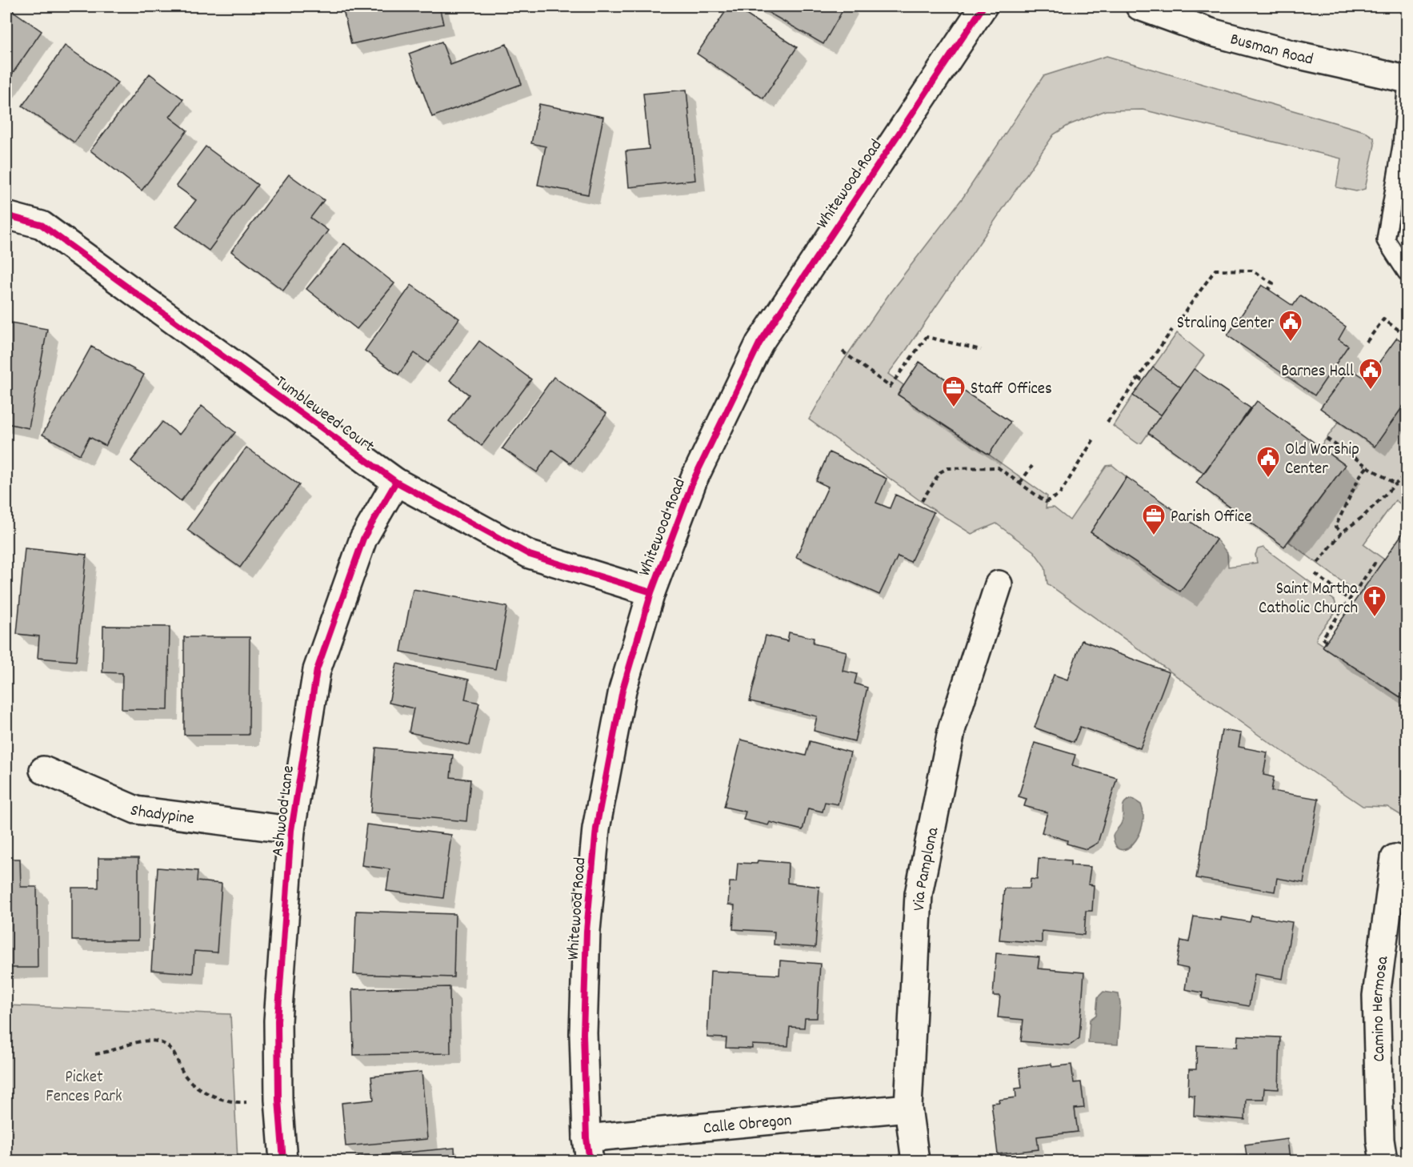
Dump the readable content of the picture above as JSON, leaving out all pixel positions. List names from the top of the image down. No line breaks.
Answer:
{"streets":{"street":["Busman Road","Whitewood Road","Tumbleweed Court","Ashwood Lane","Shadypine","Via Pamplona","Camino Hermosa","Calle Obregon"]},"crossings":[["Whitewood Road","Tumbleweed Court"],["Whitewood Road","Calle Obregon"],["Tumbleweed Court","Ashwood Lane"],["Ashwood Lane","Shadypine"],["Via Pamplona","Calle Obregon"]],"parks":["Picket Fences Park"],"places":{"public building":["Straling Center","Barnes Hall","Old Worship Center"],"office":["Staff Offices","Parish Office"],"church":["Saint Martha Catholic Church"]}}
